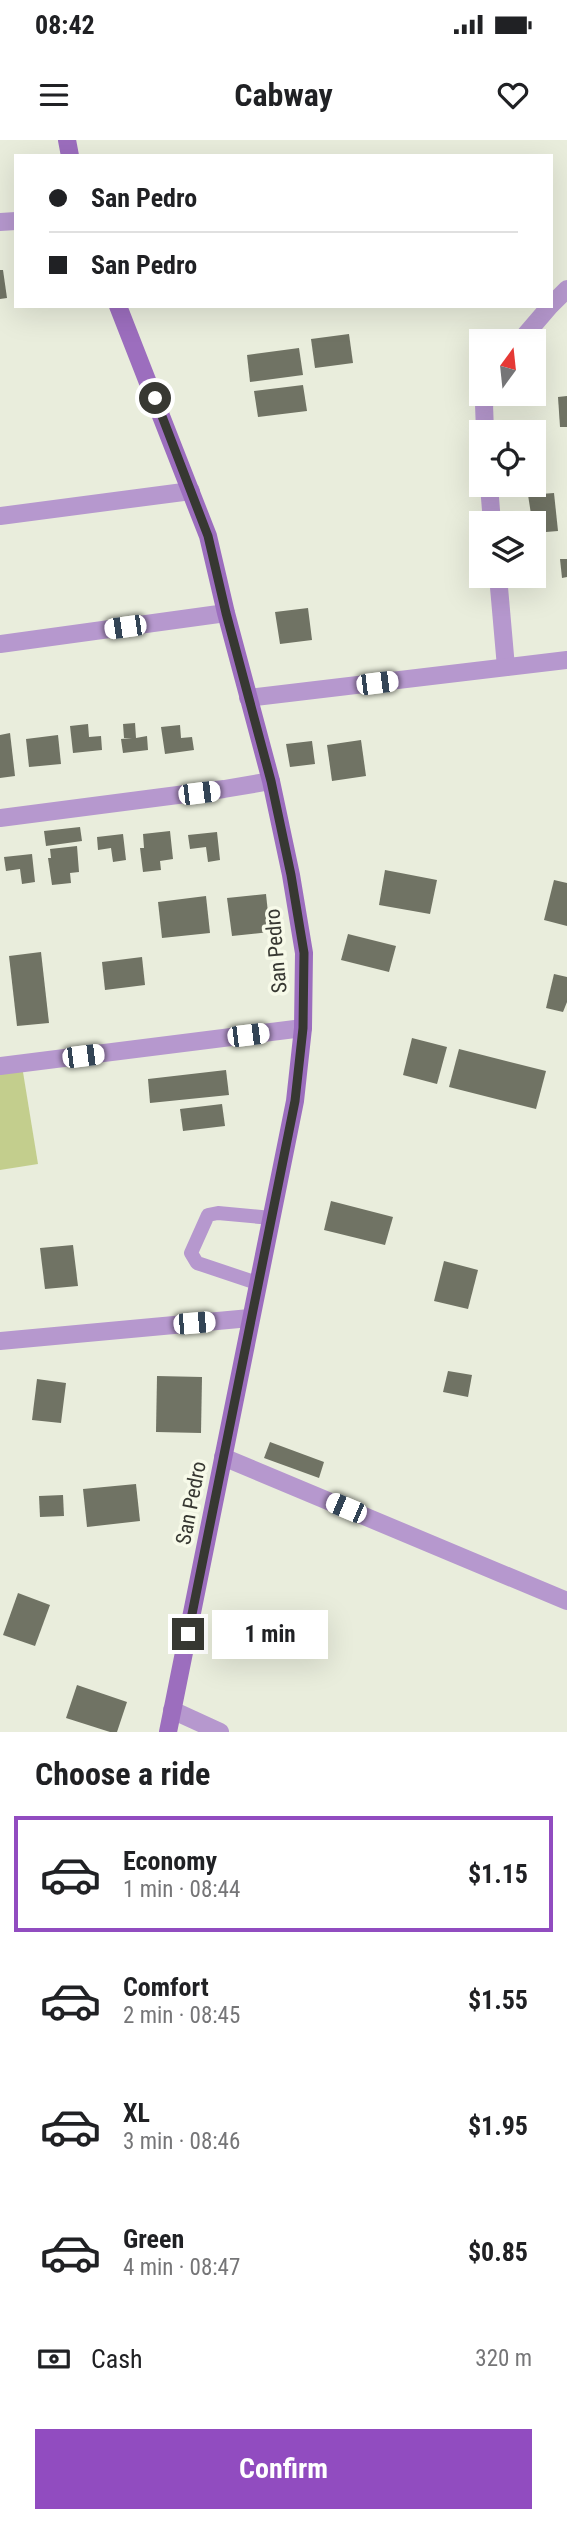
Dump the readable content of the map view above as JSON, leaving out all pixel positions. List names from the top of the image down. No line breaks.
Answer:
{"streets":{"main road":["San Pedro"]},"north":"top","page":{"status":"08:42","header":"Cabway","banner":["San Pedro","San Pedro"],"bubble":"1 min","heading":"Choose a ride","list":[{"name":"Economy","note":"1 min · 08:44","value":"$1.15"},{"name":"Comfort","note":"2 min · 08:45","value":"$1.55"},{"name":"XL","note":"3 min · 08:46","value":"$1.95"},{"name":"Green","note":"4 min · 08:47","value":"$0.85"}],"pay":["Cash","320 m"],"buttons":"Confirm"}}
